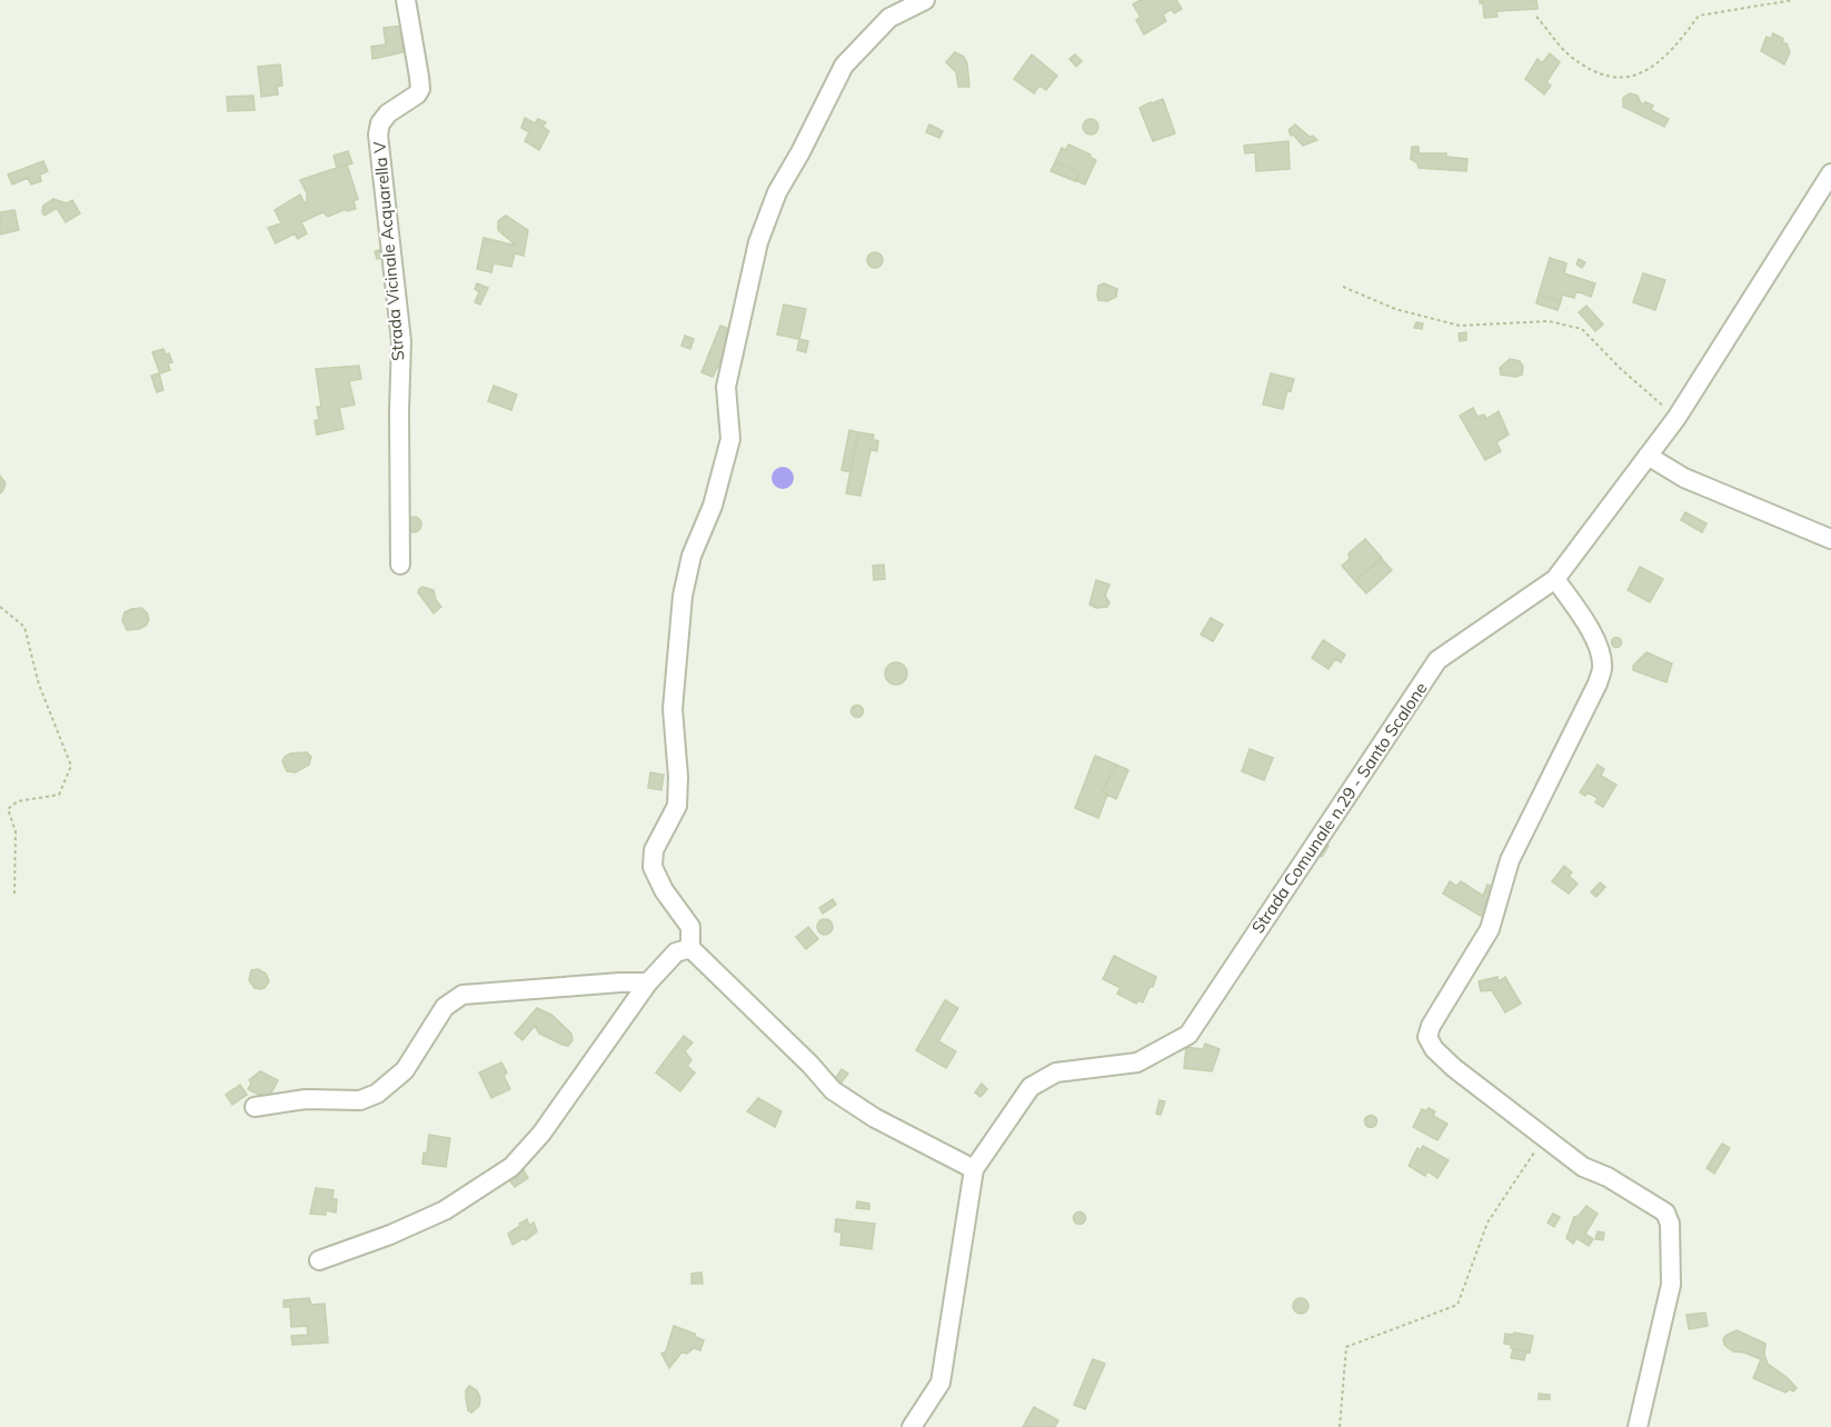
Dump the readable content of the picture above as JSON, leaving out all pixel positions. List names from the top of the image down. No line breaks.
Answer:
{"streets":{"street":["Strada Vicinale Acquarella V","Strada Comunale n.29 - Santo Scalone"]}}
